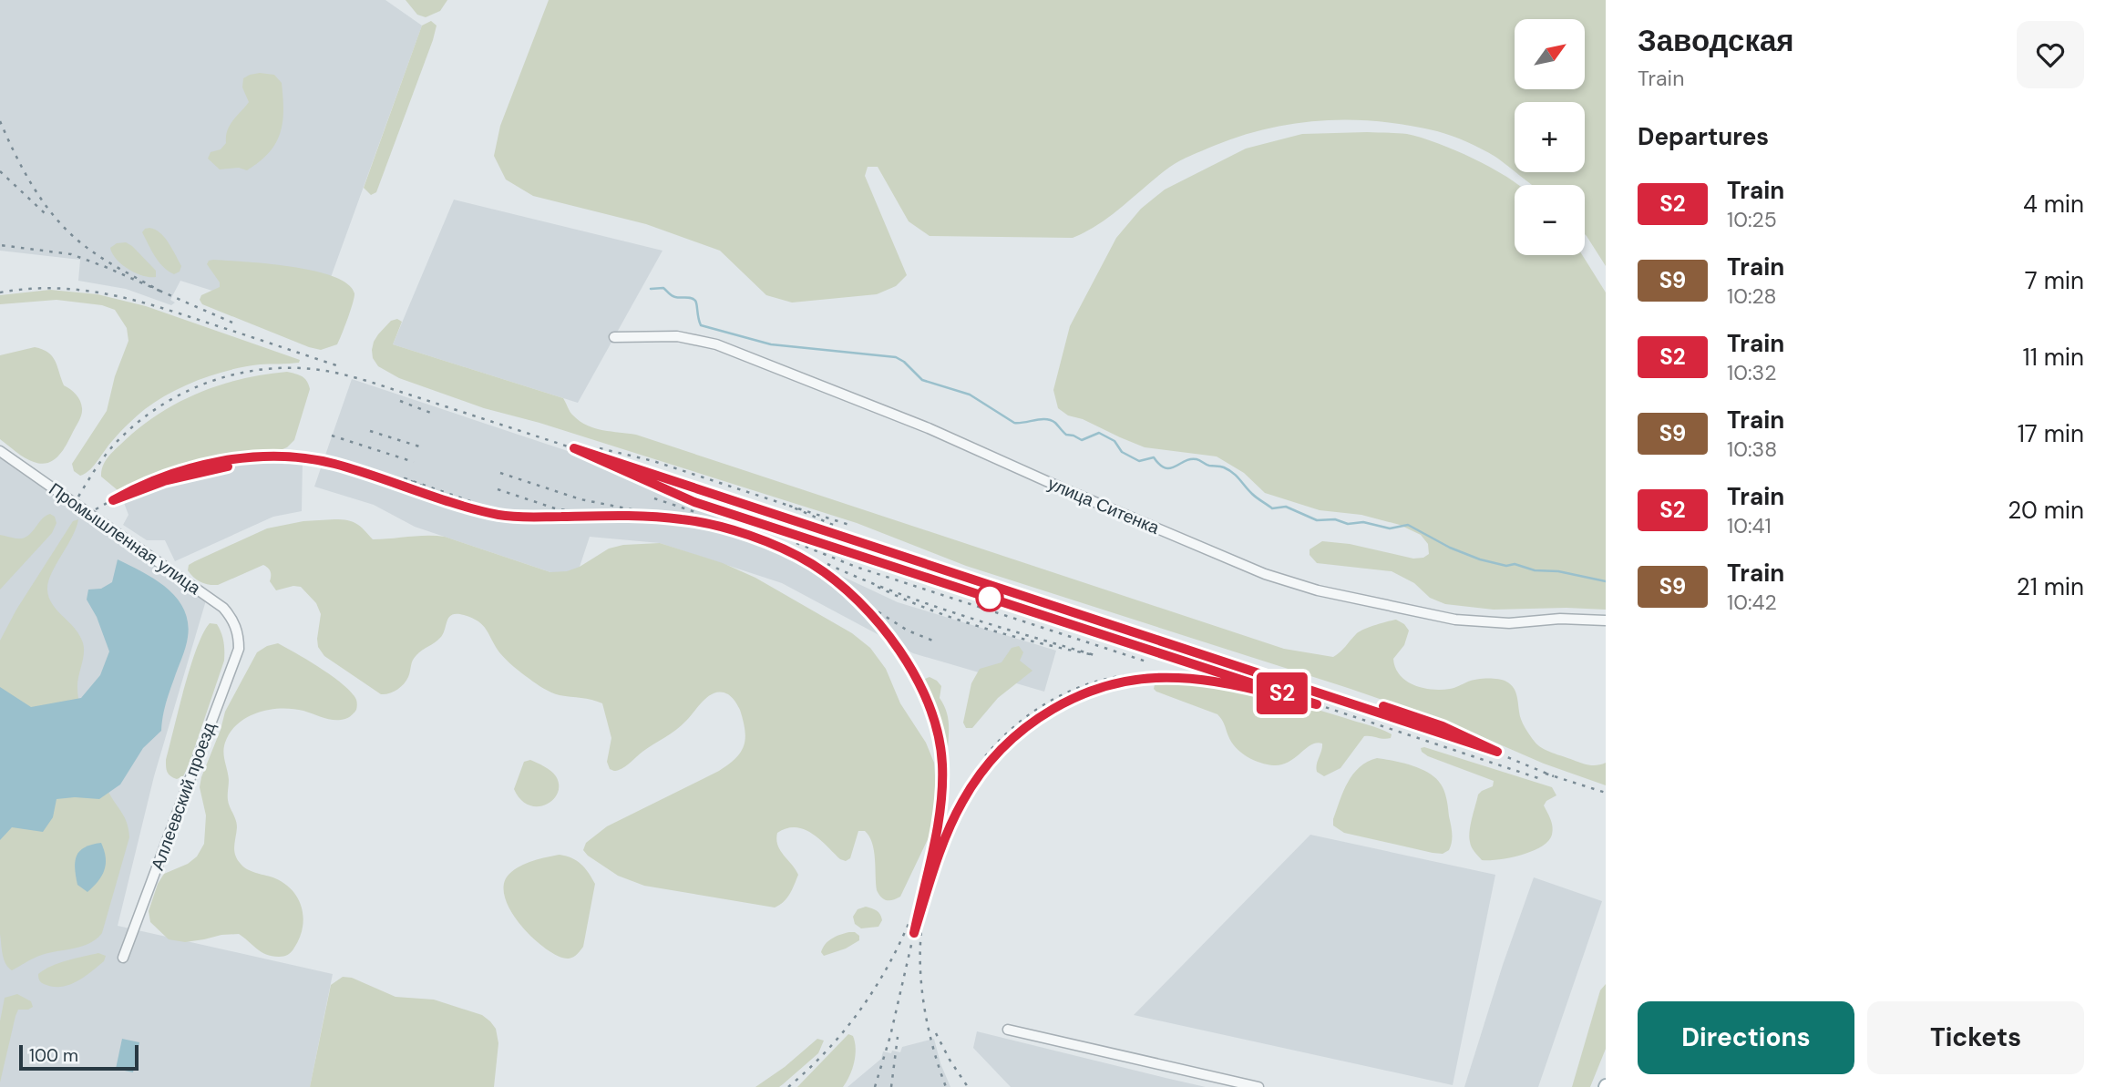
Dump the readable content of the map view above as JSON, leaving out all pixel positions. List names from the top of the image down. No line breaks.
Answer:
{"streets":{"street":["улица Ситенка","Промышленная улица","Аллеевский проезд"]},"crossings":[["Промышленная улица","Аллеевский проезд"]],"scale_bar":"100 m","north":"top right","page":{"on_map":"S2","heading":[["Заводская","Train"],"Departures"],"map_buttons":["+","−"],"list":[{"mark":"S2","name":"Train","note":"10:25","value":"4 min"},{"mark":"S9","name":"Train","note":"10:28","value":"7 min"},{"mark":"S2","name":"Train","note":"10:32","value":"11 min"},{"mark":"S9","name":"Train","note":"10:38","value":"17 min"},{"mark":"S2","name":"Train","note":"10:41","value":"20 min"},{"mark":"S9","name":"Train","note":"10:42","value":"21 min"}],"buttons":["Directions","Tickets"],"scale":"100 m"}}
